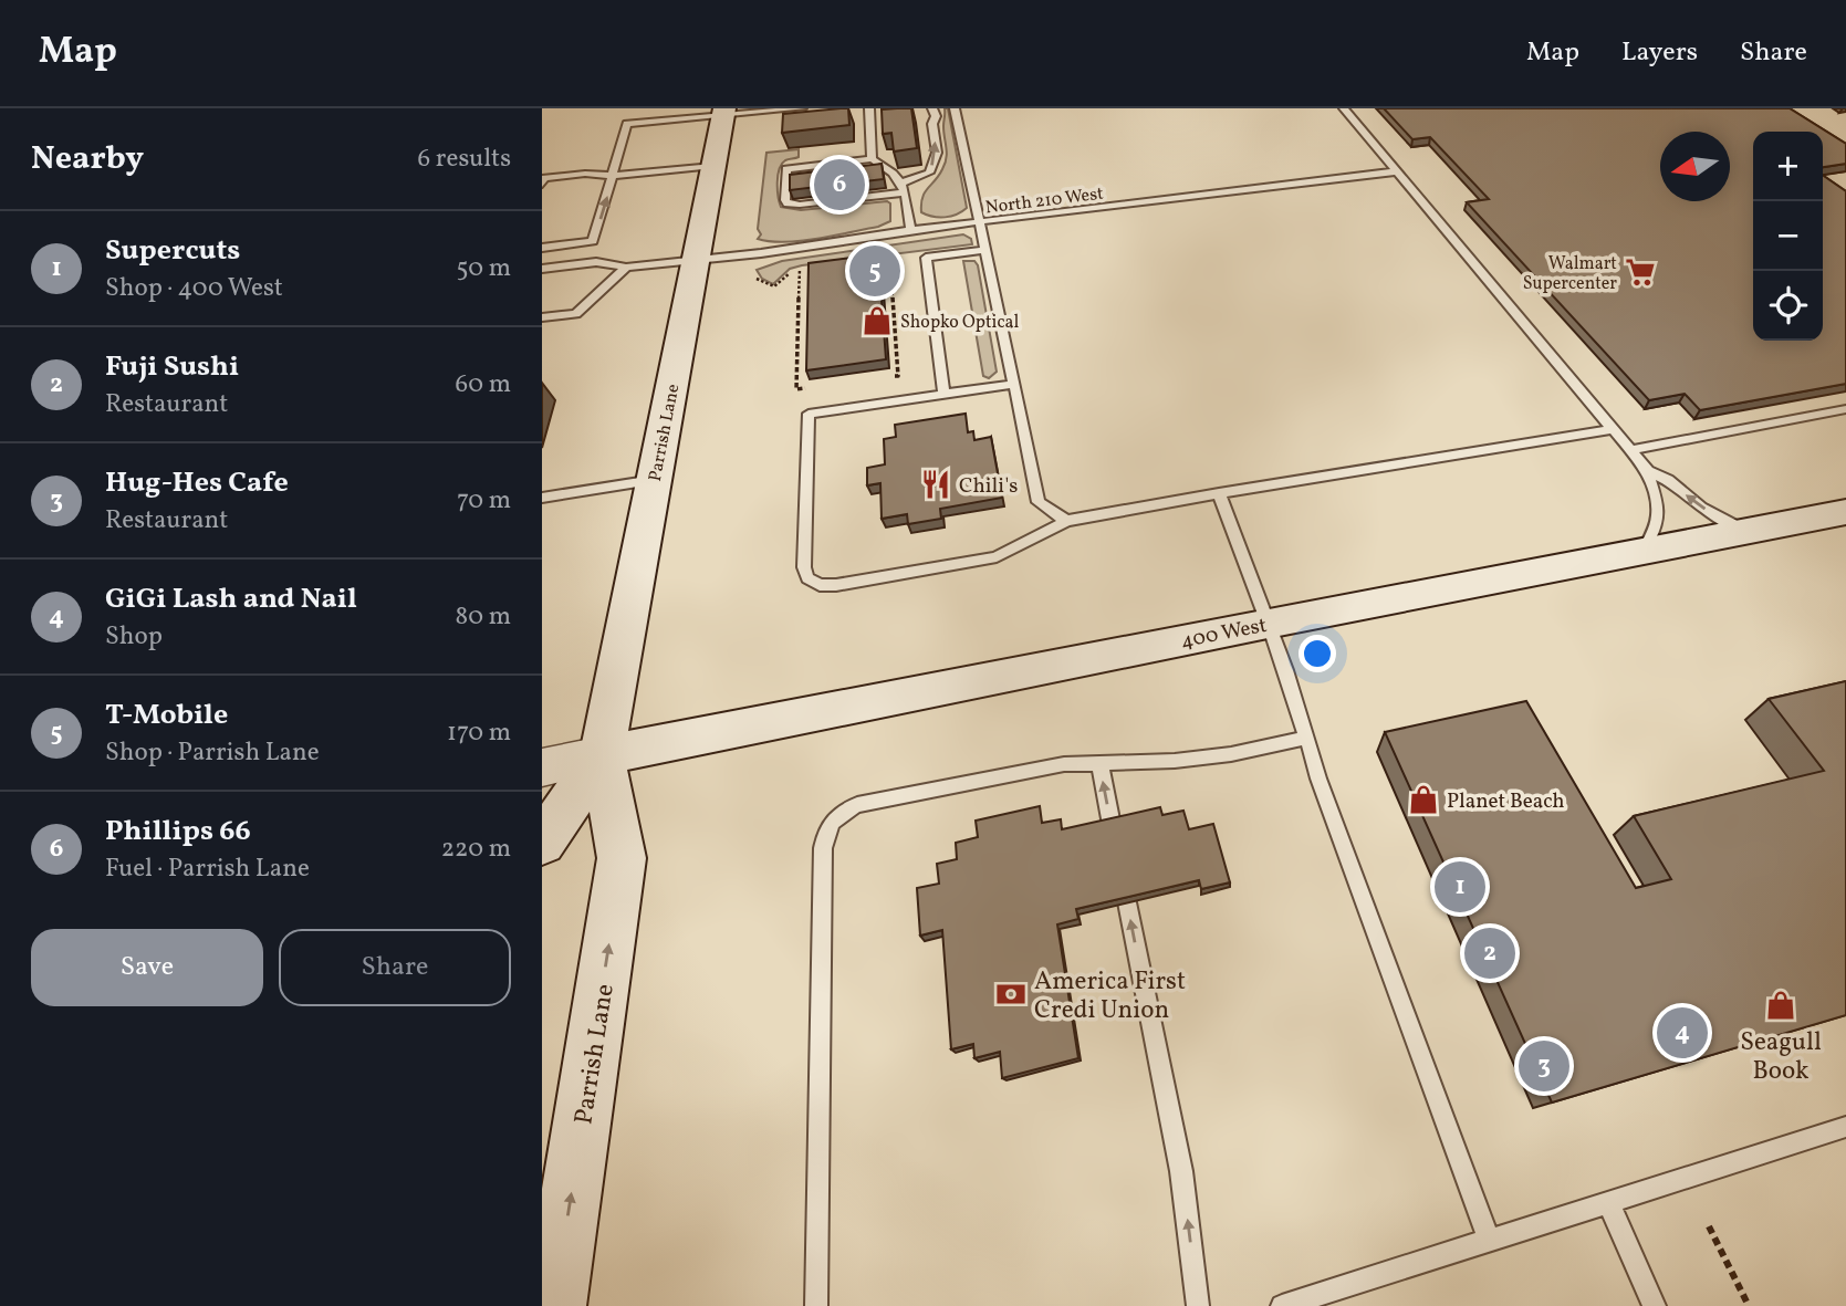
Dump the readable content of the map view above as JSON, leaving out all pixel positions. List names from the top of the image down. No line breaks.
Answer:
{"streets":{"main road":["Parrish Lane","400 West"],"lane":["North 210 West"]},"crossings":[["North 210 West","Parrish Lane"],["Parrish Lane","400 West"]],"one_way":["Parrish Lane"],"places":{"supermarket":["Walmart Supercenter"],"shop":["Shopko Optical","Planet Beach","Seagull Book"],"restaurant":["Chili's"],"bank":["America First Credi Union"]},"north":"left","page":{"header":"Map","nav":["Map","Layers","Share"],"heading":["Nearby","6 results"],"map_buttons":["+","−"],"pins":["6","5","1","2","4","3"],"list":[{"mark":"1","name":"Supercuts","note":"Shop · 400 West","value":"50 m"},{"mark":"2","name":"Fuji Sushi","note":"Restaurant","value":"60 m"},{"mark":"3","name":"Hug-Hes Cafe","note":"Restaurant","value":"70 m"},{"mark":"4","name":"GiGi Lash and Nail","note":"Shop","value":"80 m"},{"mark":"5","name":"T-Mobile","note":"Shop · Parrish Lane","value":"170 m"},{"mark":"6","name":"Phillips 66","note":"Fuel · Parrish Lane","value":"220 m"}],"buttons":["Save","Share"]}}
